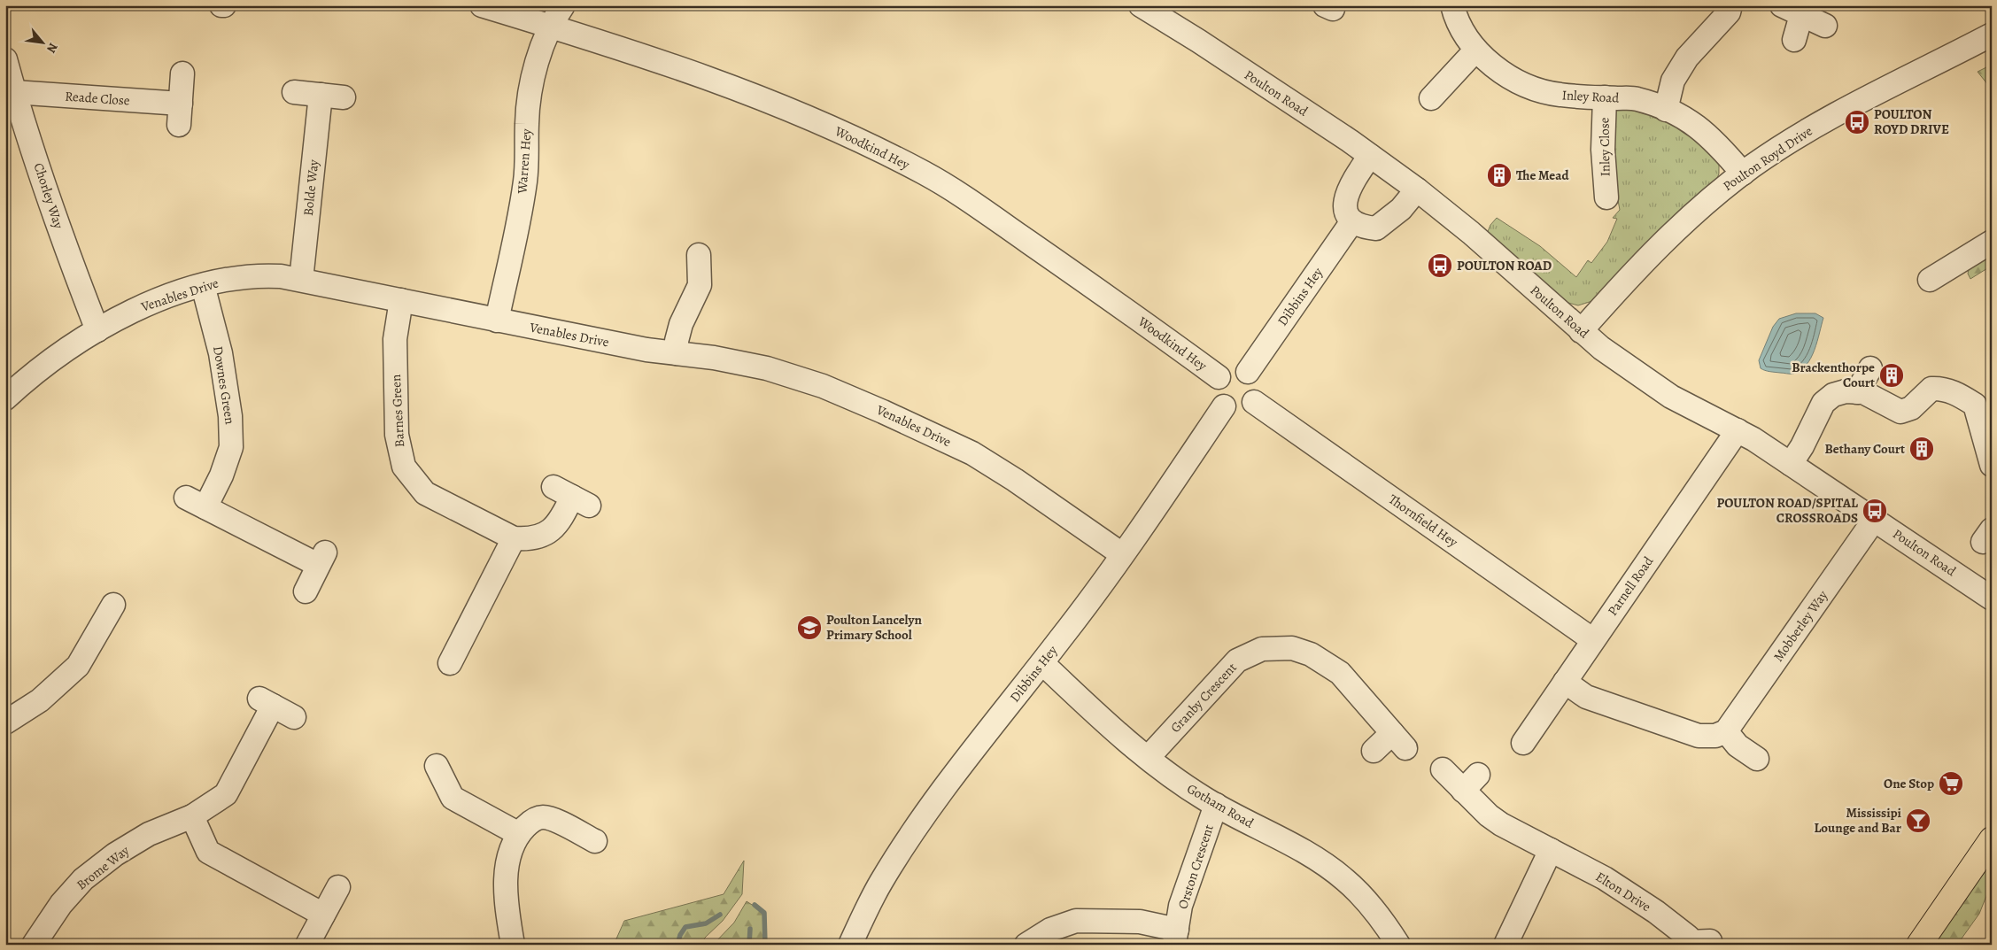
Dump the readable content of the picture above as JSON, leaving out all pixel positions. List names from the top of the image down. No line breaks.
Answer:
{"streets":{"street":["Poulton Road","Inley Road","Reade Close","Inley Close","Woodkind Hey","Poulton Royd Drive","Warren Hey","Bolde Way","Chorley Way","Venables Drive","Dibbins Hey","Downes Green","Barnes Green","Thornfield Hey","Parnell Road","Mobberley Way","Granby Crescent","Gotham Road","Orston Crescent","Brome Way","Elton Drive"]},"crossings":[["Poulton Road","Poulton Royd Drive"],["Poulton Road","Parnell Road"],["Poulton Road","Mobberley Way"],["Inley Road","Inley Close"],["Inley Road","Poulton Royd Drive"],["Reade Close","Chorley Way"],["Woodkind Hey","Warren Hey"],["Woodkind Hey","Dibbins Hey"],["Woodkind Hey","Thornfield Hey"],["Warren Hey","Venables Drive"],["Bolde Way","Venables Drive"],["Chorley Way","Venables Drive"],["Venables Drive","Dibbins Hey"],["Venables Drive","Downes Green"],["Venables Drive","Barnes Green"],["Dibbins Hey","Thornfield Hey"],["Dibbins Hey","Gotham Road"],["Thornfield Hey","Parnell Road"],["Granby Crescent","Gotham Road"],["Gotham Road","Orston Crescent"]],"places":{"bus stop":["POULTON ROYD DRIVE","POULTON ROAD","POULTON ROAD/SPITAL CROSSROADS"],"building":["The Mead","Brackenthorpe Court","Bethany Court"],"school or university":["Poulton Lancelyn Primary School"],"supermarket":["One Stop"],"bar":["Mississipi Lounge and Bar"]},"north":"bottom right"}
